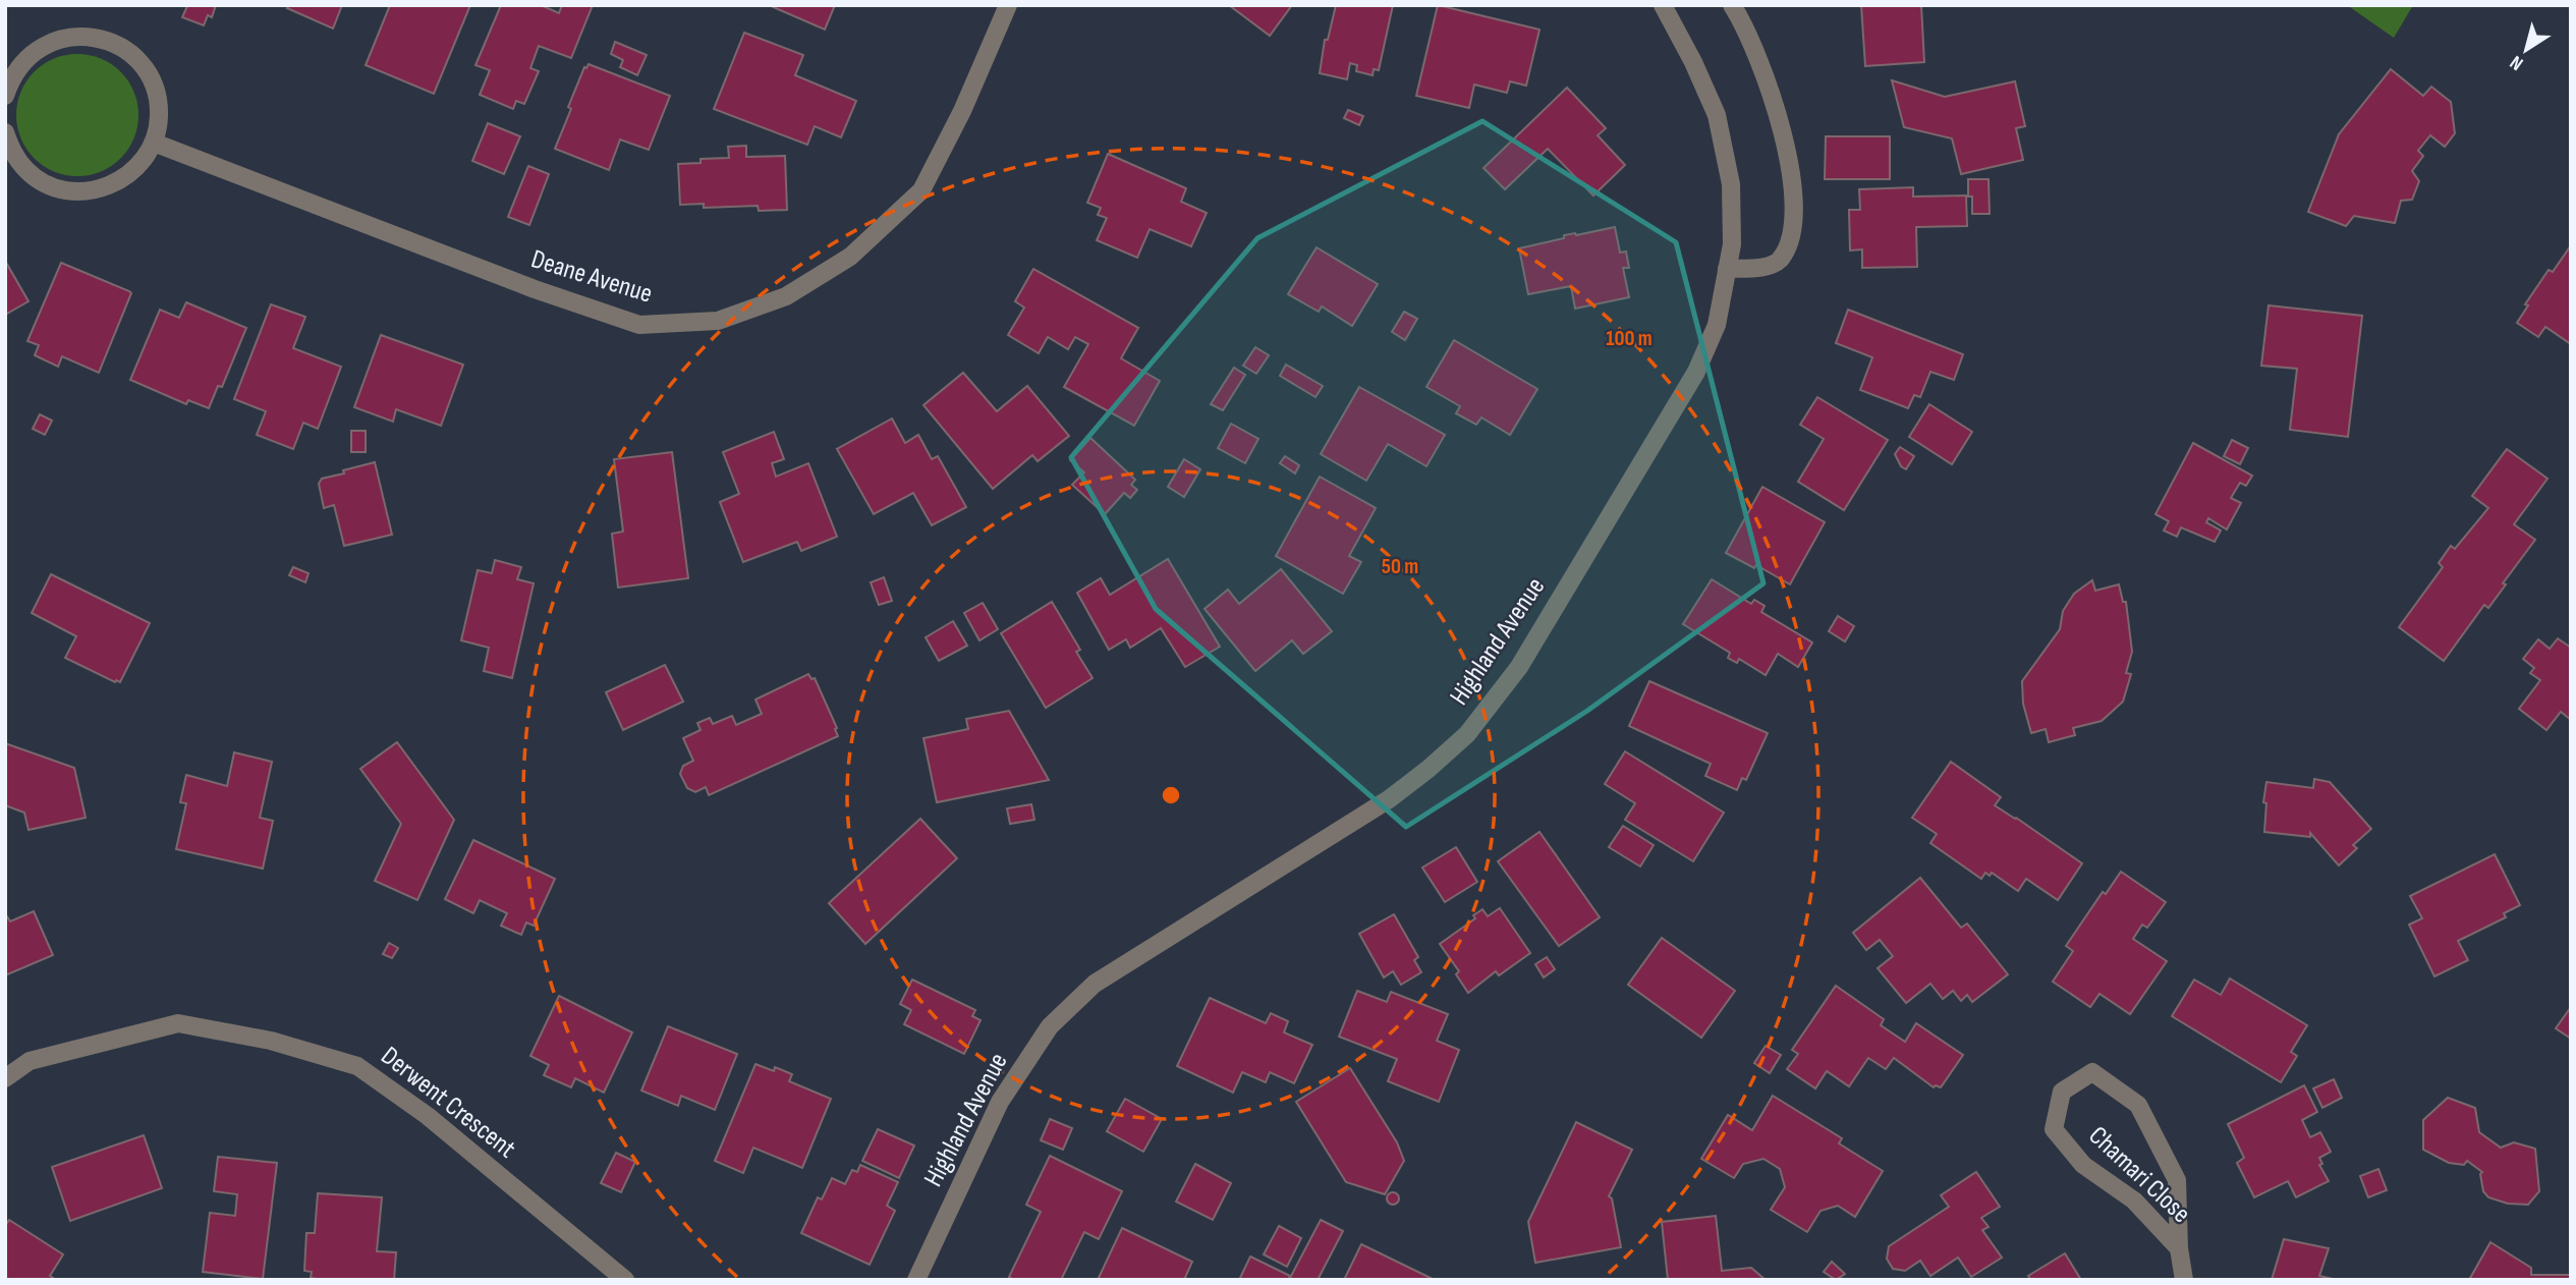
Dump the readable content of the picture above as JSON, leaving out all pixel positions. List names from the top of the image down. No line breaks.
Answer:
{"streets":{"street":["Deane Avenue","Highland Avenue","Derwent Crescent","Chamari Close"]},"north":"bottom left","rings":["100 m","50 m"]}
